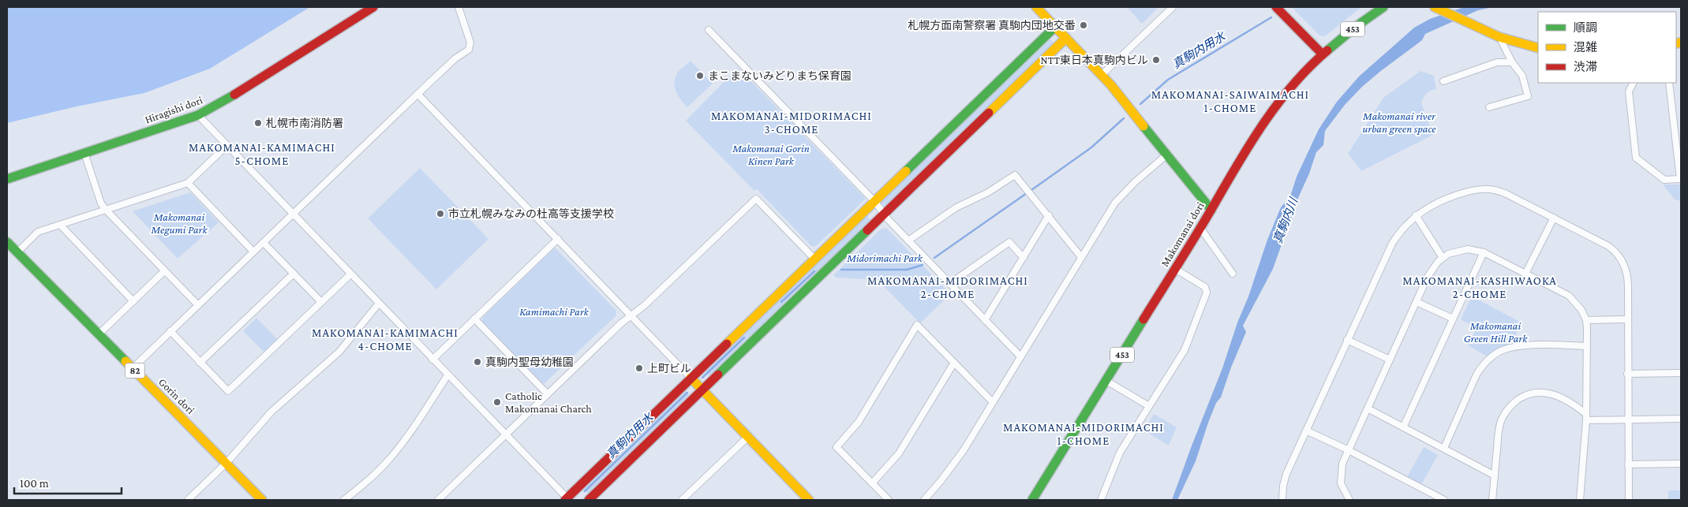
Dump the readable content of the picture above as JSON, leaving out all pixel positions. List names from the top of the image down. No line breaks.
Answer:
{"streets":{"main road":["453","Hiragishi dori","Makomanai dori","82","Gorin dori"]},"districts":["MAKOMANAI-SAIWAIMACHI 1-CHOME","MAKOMANAI-MIDORIMACHI 3-CHOME","MAKOMANAI-KAMIMACHI 5-CHOME","MAKOMANAI-MIDORIMACHI 2-CHOME","MAKOMANAI-KASHIWAOKA 2-CHOME","MAKOMANAI-KAMIMACHI 4-CHOME","MAKOMANAI-MIDORIMACHI 1-CHOME"],"water":["真駒内用水","真駒内川"],"parks":["Makomanai river urban green space","Makomanai Gorin Kinen Park","Makomanai Megumi Park","Midorimachi Park","Kamimachi Park","Makomanai Green Hill Park"],"places":["札幌方面南警察署 真駒内団地交番","NTT東日本真駒内ビル","まこまないみどりまち保育園","札幌市南消防署","市立札幌みなみの杜高等支援学校","真駒内聖母幼稚園","上町ビル","Catholic Makomanai Charch"],"legend":["順調","混雑","渋滞"],"scale_bar":"100 m"}
